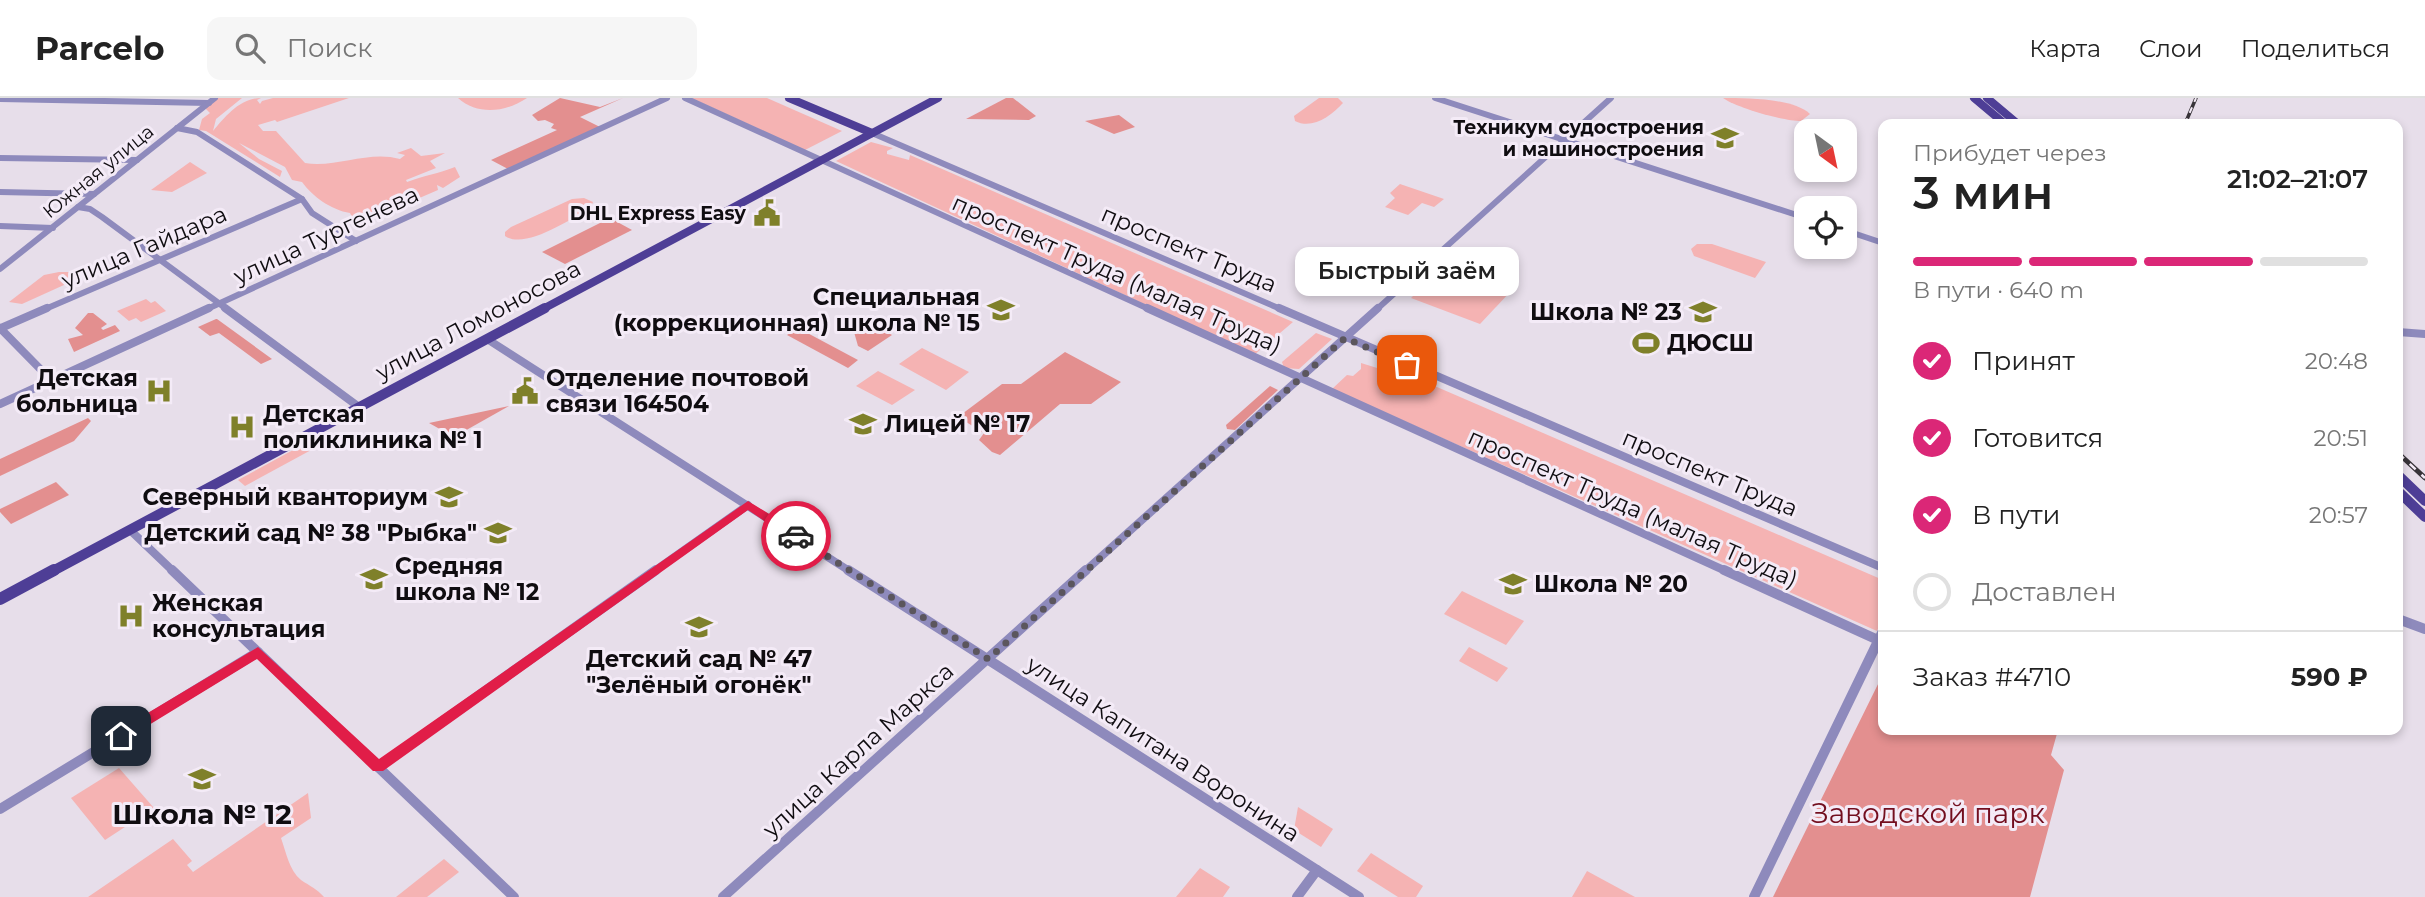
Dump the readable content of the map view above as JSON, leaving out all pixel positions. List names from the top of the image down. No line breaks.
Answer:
{"streets":{"main road":["проспект Труда","улица Ломоносова"],"street":["Южная улица","улица Тургенева","улица Гайдара","проспект Труда (малая Труда)","улица Капитана Воронина","улица Карла Маркса"]},"crossings":[["проспект Труда","улица Ломоносова"],["проспект Труда","улица Карла Маркса"],["проспект Труда (малая Труда)","улица Ломоносова"],["проспект Труда (малая Труда)","улица Карла Маркса"],["улица Ломоносова","улица Капитана Воронина"],["улица Капитана Воронина","улица Карла Маркса"]],"parks":["Заводской парк"],"places":{"school or university":["Техникум судостроения и машиностроения","Специальная (коррекционная) школа № 15","Школа № 23","Лицей № 17","Северный кванториум","Детский сад № 38 \"Рыбка\"","Средняя школа № 12","Школа № 20","Детский сад № 47 \"Зелёный огонёк\"","Школа № 12"],"public building":["DHL Express Easy","Отделение почтовой связи 164504"],"sports":["ДЮСШ"],"other":["Быстрый заём"],"hospital":["Детская больница","Детская поликлиника № 1","Женская консультация"]},"north":"bottom right","page":{"header":"Parcelo","search":"Поиск","nav":["Карта","Слои","Поделиться"],"heading":["3 мин","Прибудет через","21:02–21:07"],"panel":["Заказ #4710","590 ₽"],"bar":"В пути · 640 m","bubble":"Быстрый заём","list":[["Принят","20:48"],["Готовится","20:51"],["В пути","20:57"],"Доставлен"]}}
